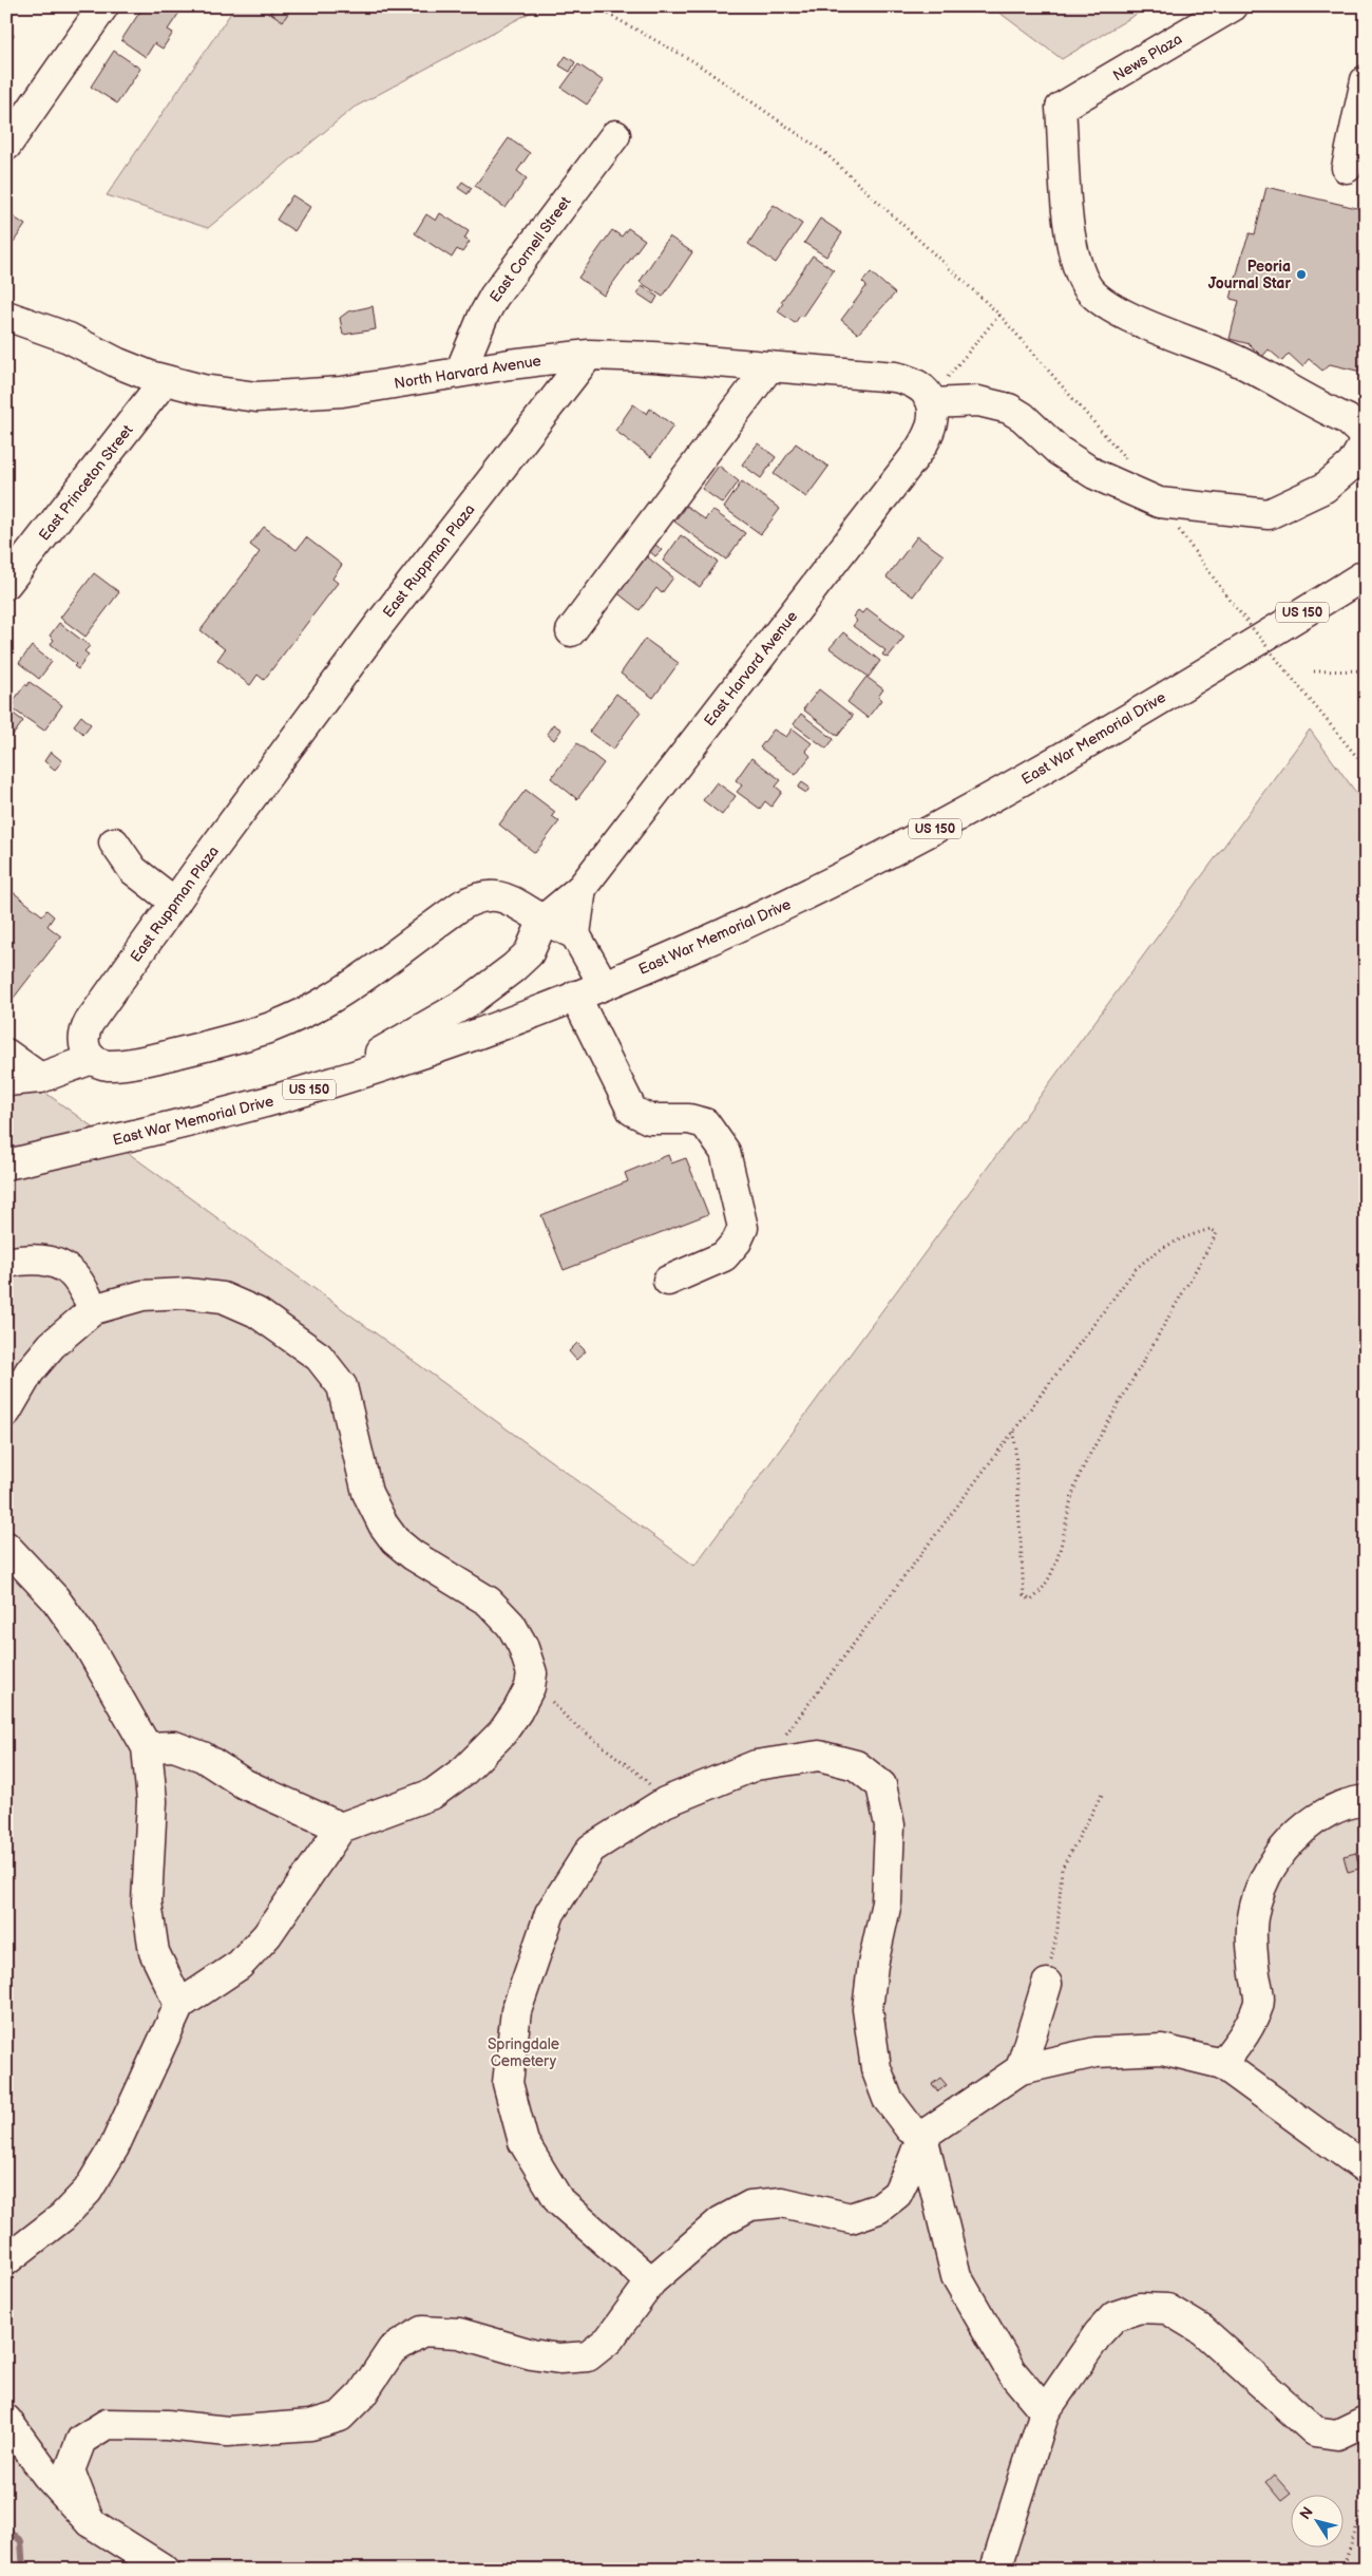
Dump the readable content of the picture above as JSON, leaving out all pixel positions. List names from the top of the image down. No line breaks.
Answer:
{"streets":{"main road":["News Plaza","East Cornell Street","North Harvard Avenue","East Princeton Street","East Ruppman Plaza","US 150","East Harvard Avenue","East War Memorial Drive"]},"crossings":[["News Plaza","North Harvard Avenue"],["News Plaza","East Harvard Avenue"],["East Cornell Street","North Harvard Avenue"],["North Harvard Avenue","East Princeton Street"],["North Harvard Avenue","East Ruppman Plaza"],["North Harvard Avenue","East Harvard Avenue"]],"parks":["Springdale Cemetery"],"places":["Peoria Journal Star"],"north":"top left"}
